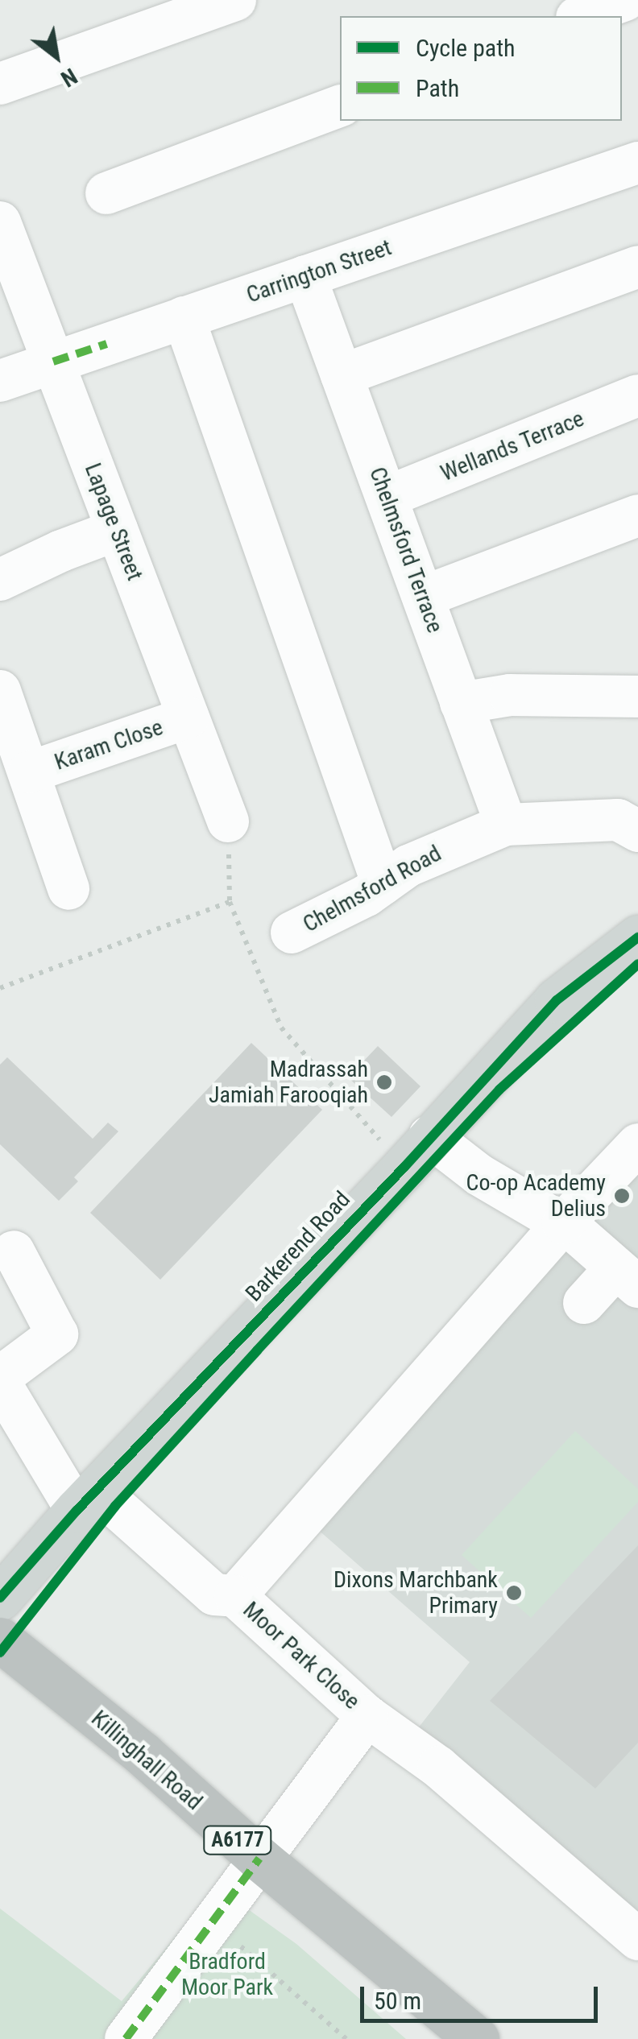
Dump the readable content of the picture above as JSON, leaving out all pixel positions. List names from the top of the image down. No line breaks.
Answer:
{"streets":{"highway":["Killinghall Road","A6177"],"main road":["Barkerend Road"],"street":["Carrington Street","Wellands Terrace","Lapage Street","Chelmsford Terrace","Karam Close","Chelmsford Road","Moor Park Close"]},"crossings":[["Carrington Street","Lapage Street"],["Carrington Street","Chelmsford Terrace"],["Wellands Terrace","Chelmsford Terrace"],["Lapage Street","Karam Close"],["Chelmsford Terrace","Chelmsford Road"]],"parks":["Bradford Moor Park"],"places":["Madrassah Jamiah Farooqiah","Co-op Academy Delius","Dixons Marchbank Primary"],"legend":["Cycle path","Path"],"scale_bar":"50 m","north":"bottom right"}
